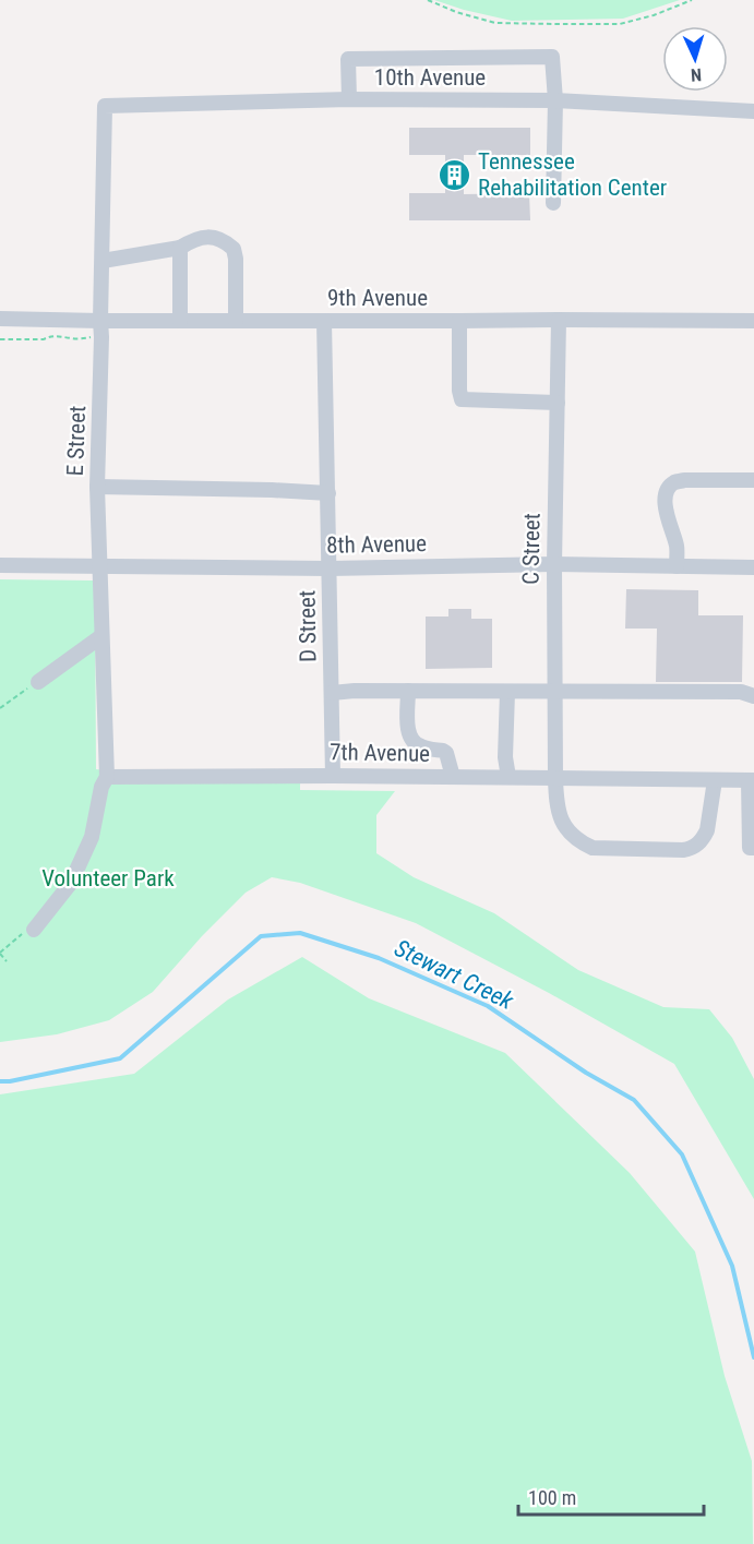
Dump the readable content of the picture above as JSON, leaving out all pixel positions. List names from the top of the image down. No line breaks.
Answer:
{"streets":{"street":["10th Avenue","9th Avenue","E Street","8th Avenue","C Street","D Street","7th Avenue"]},"crossings":[["10th Avenue","E Street"],["9th Avenue","E Street"],["9th Avenue","C Street"],["9th Avenue","D Street"],["E Street","8th Avenue"],["E Street","7th Avenue"],["8th Avenue","C Street"],["8th Avenue","D Street"],["C Street","7th Avenue"],["D Street","7th Avenue"]],"water":["Stewart Creek"],"parks":["Volunteer Park"],"places":{"building":["Tennessee Rehabilitation Center"]},"scale_bar":"100 m","north":"bottom"}
